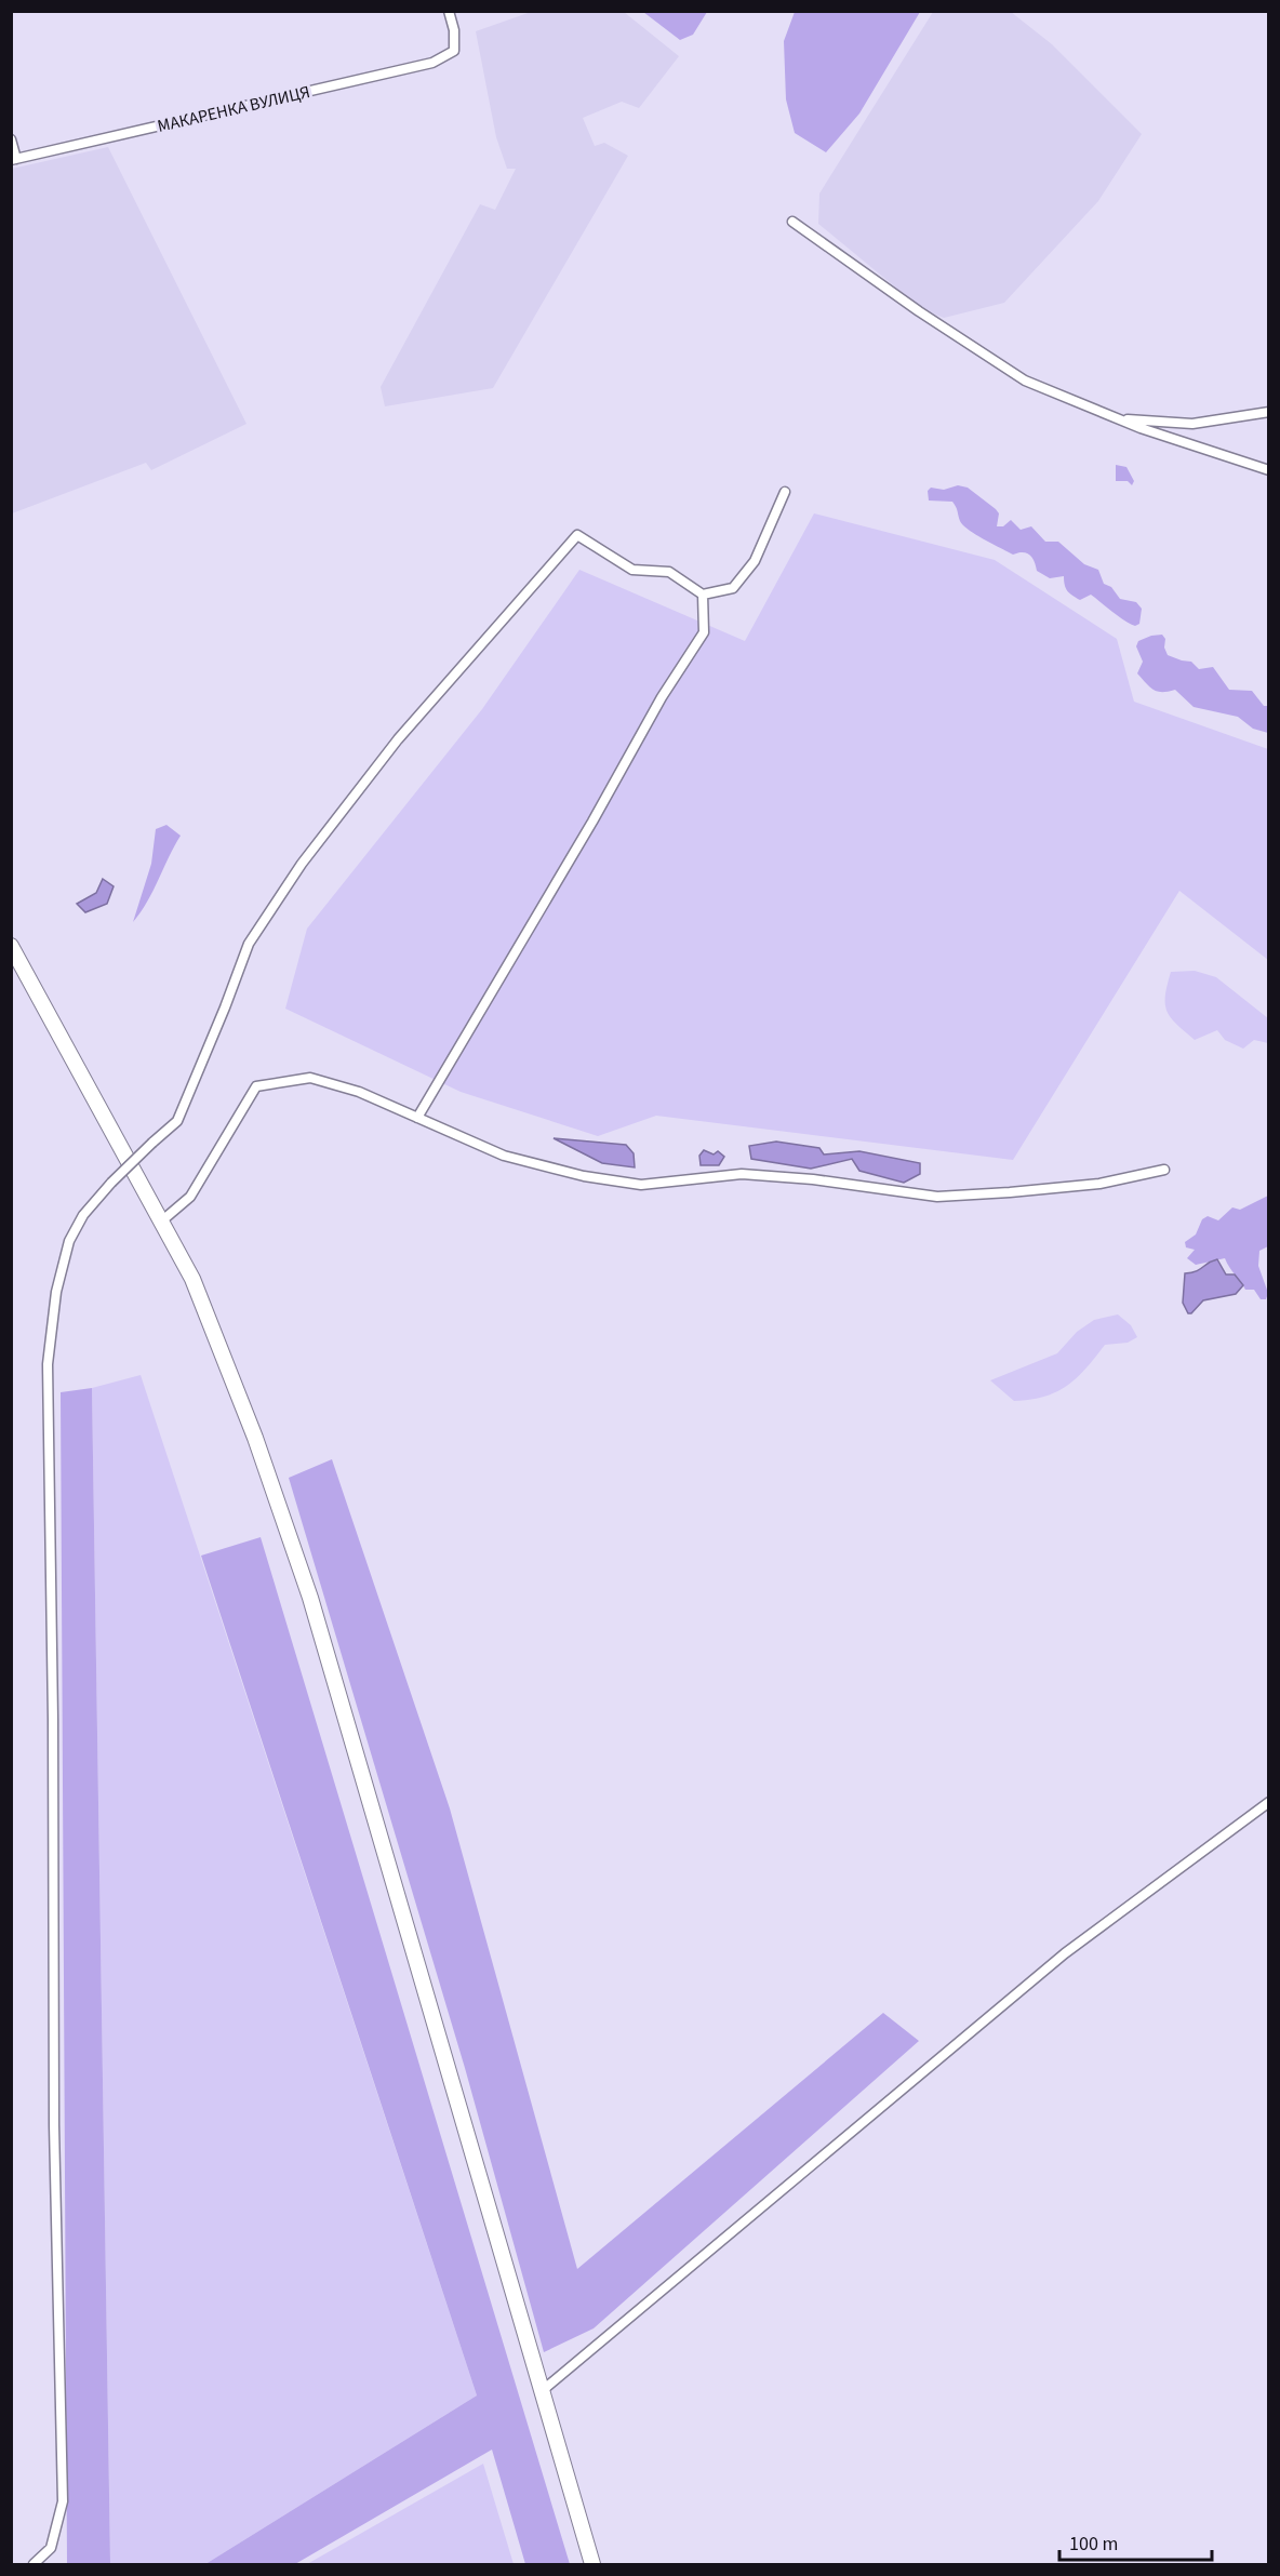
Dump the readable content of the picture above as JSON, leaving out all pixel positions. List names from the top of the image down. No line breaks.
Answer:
{"streets":{"street":["МАКАРЕНКА ВУЛИЦЯ"]},"scale_bar":"100 m"}
